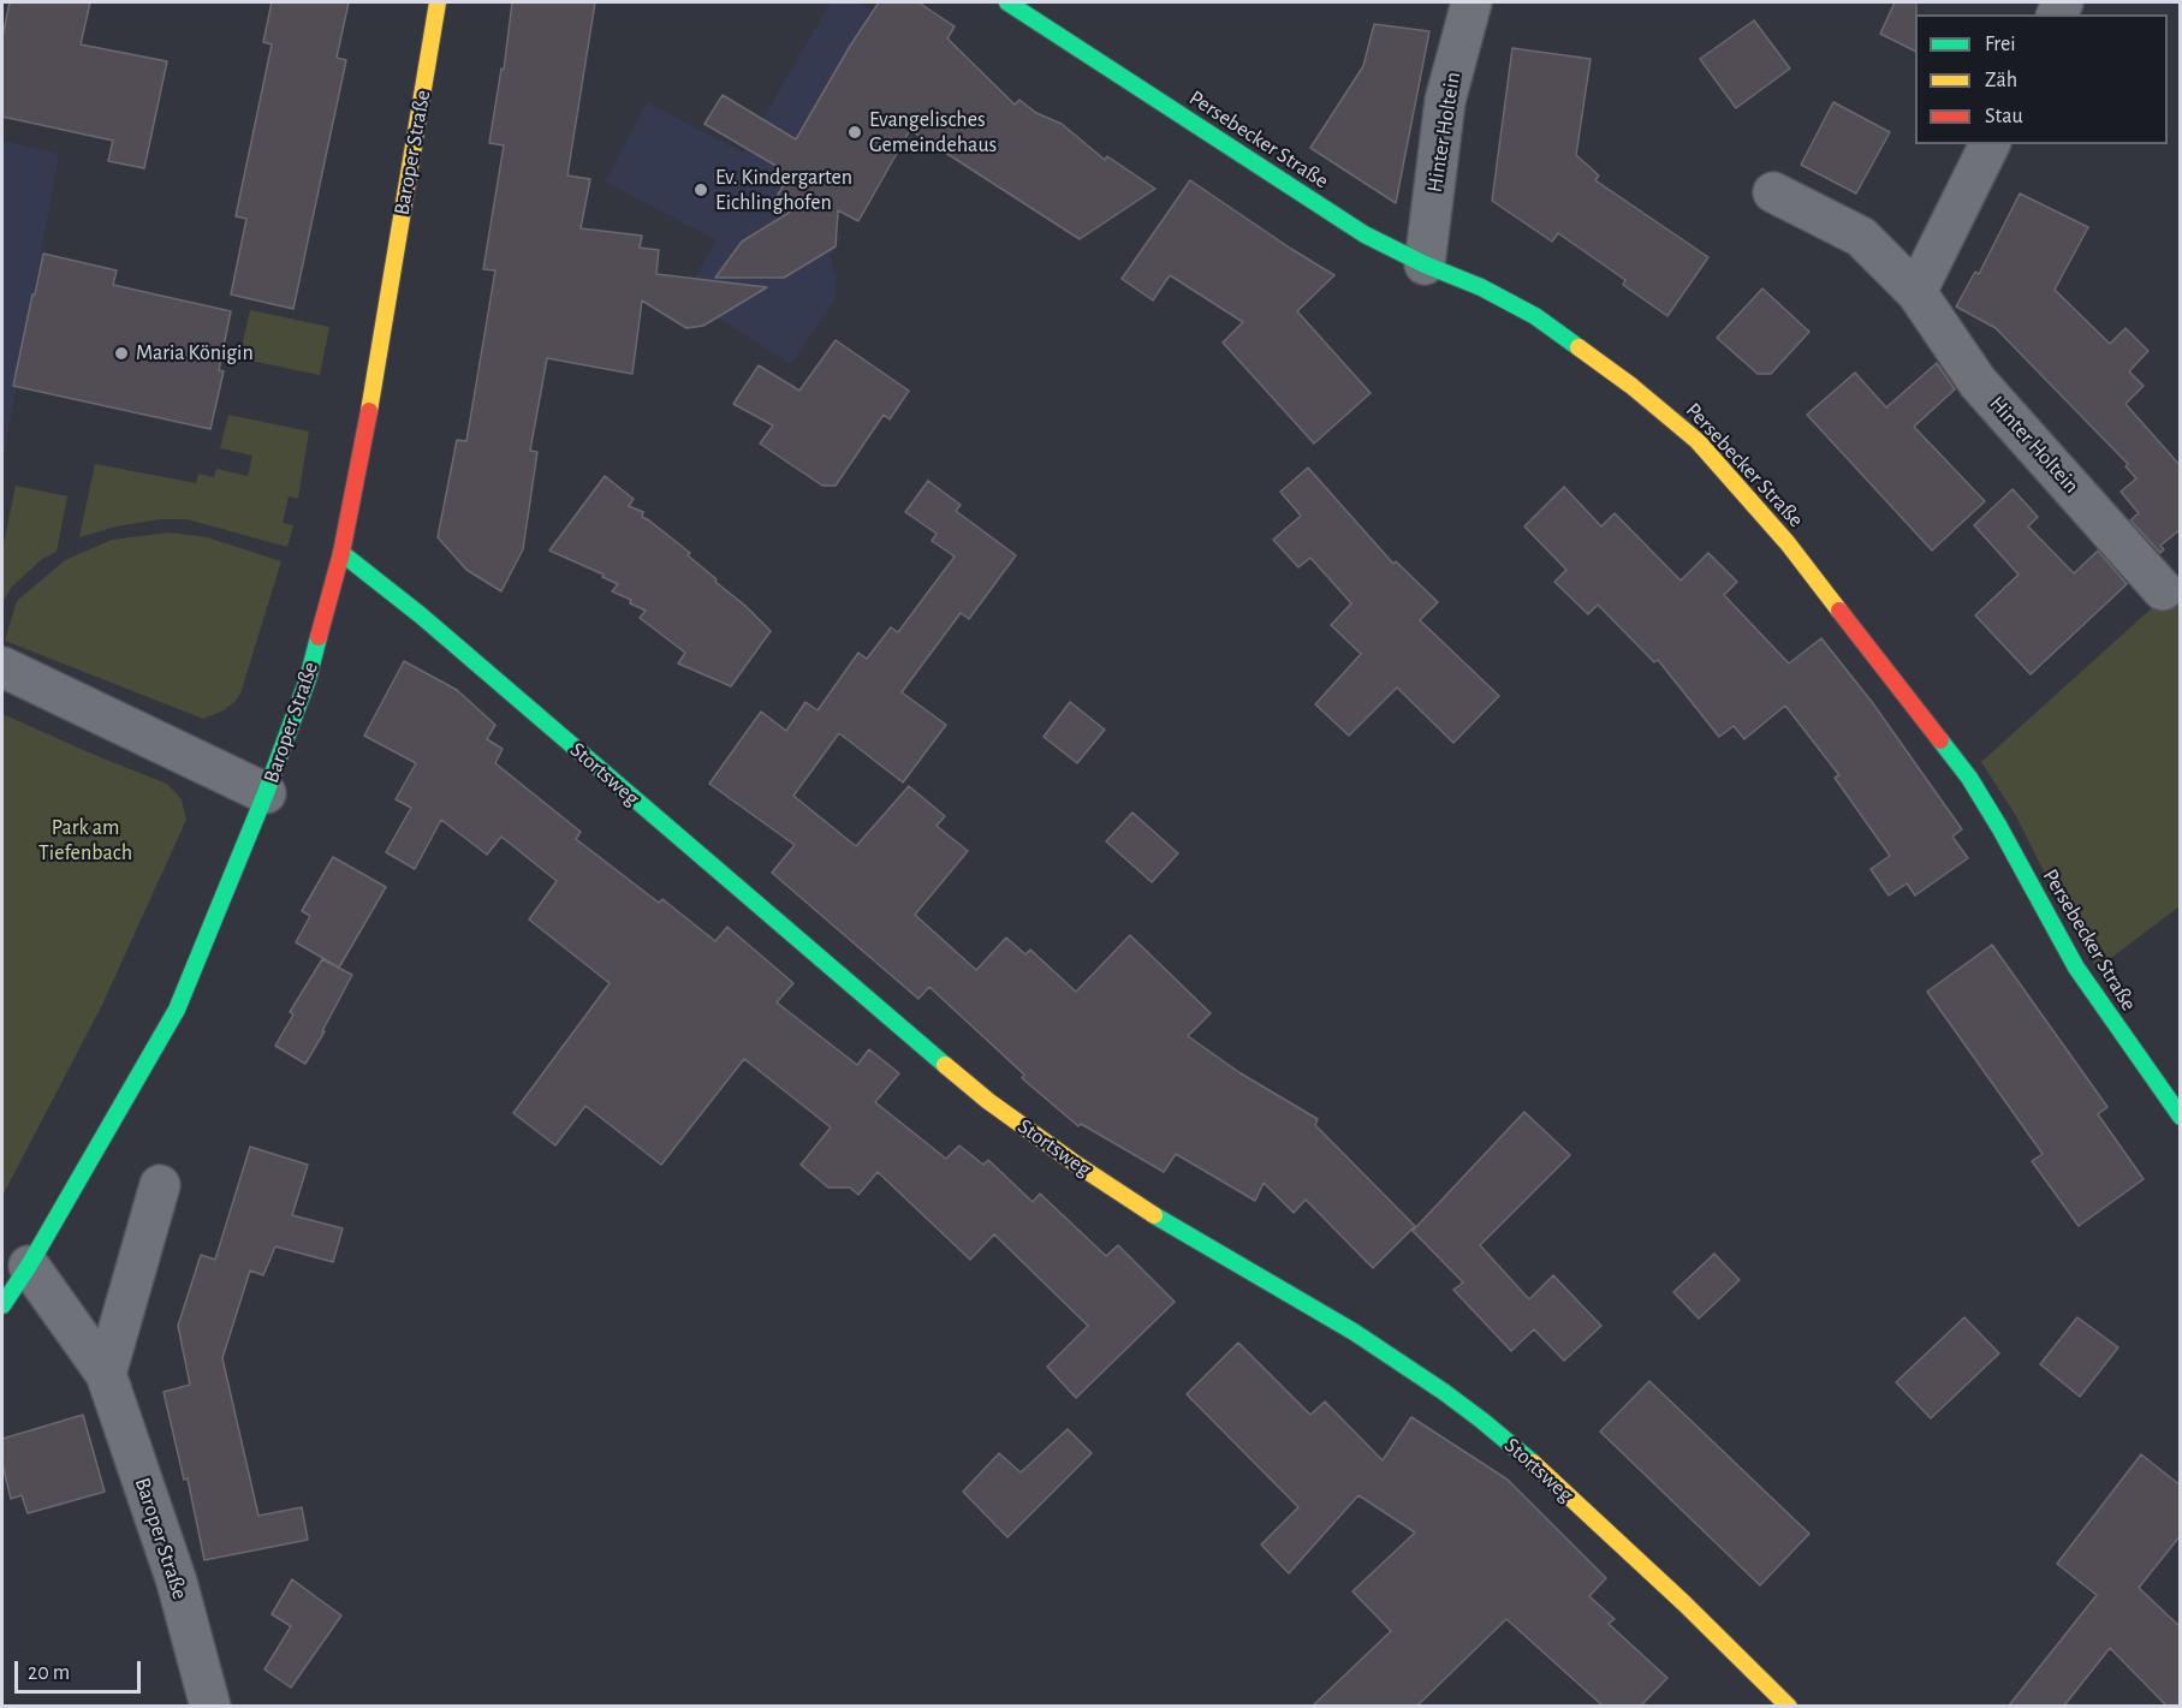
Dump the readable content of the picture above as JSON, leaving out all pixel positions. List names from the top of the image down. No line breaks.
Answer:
{"streets":{"street":["Hinter Holtein","Persebecker Straße","Baroper Straße","Stortsweg"]},"crossings":[["Hinter Holtein","Persebecker Straße"],["Baroper Straße","Stortsweg"]],"parks":["Park am Tiefenbach"],"places":["Evangelisches Gemeindehaus","Ev. Kindergarten Eichlinghofen","Maria Königin"],"legend":["Frei","Zäh","Stau"],"scale_bar":"20 m"}
